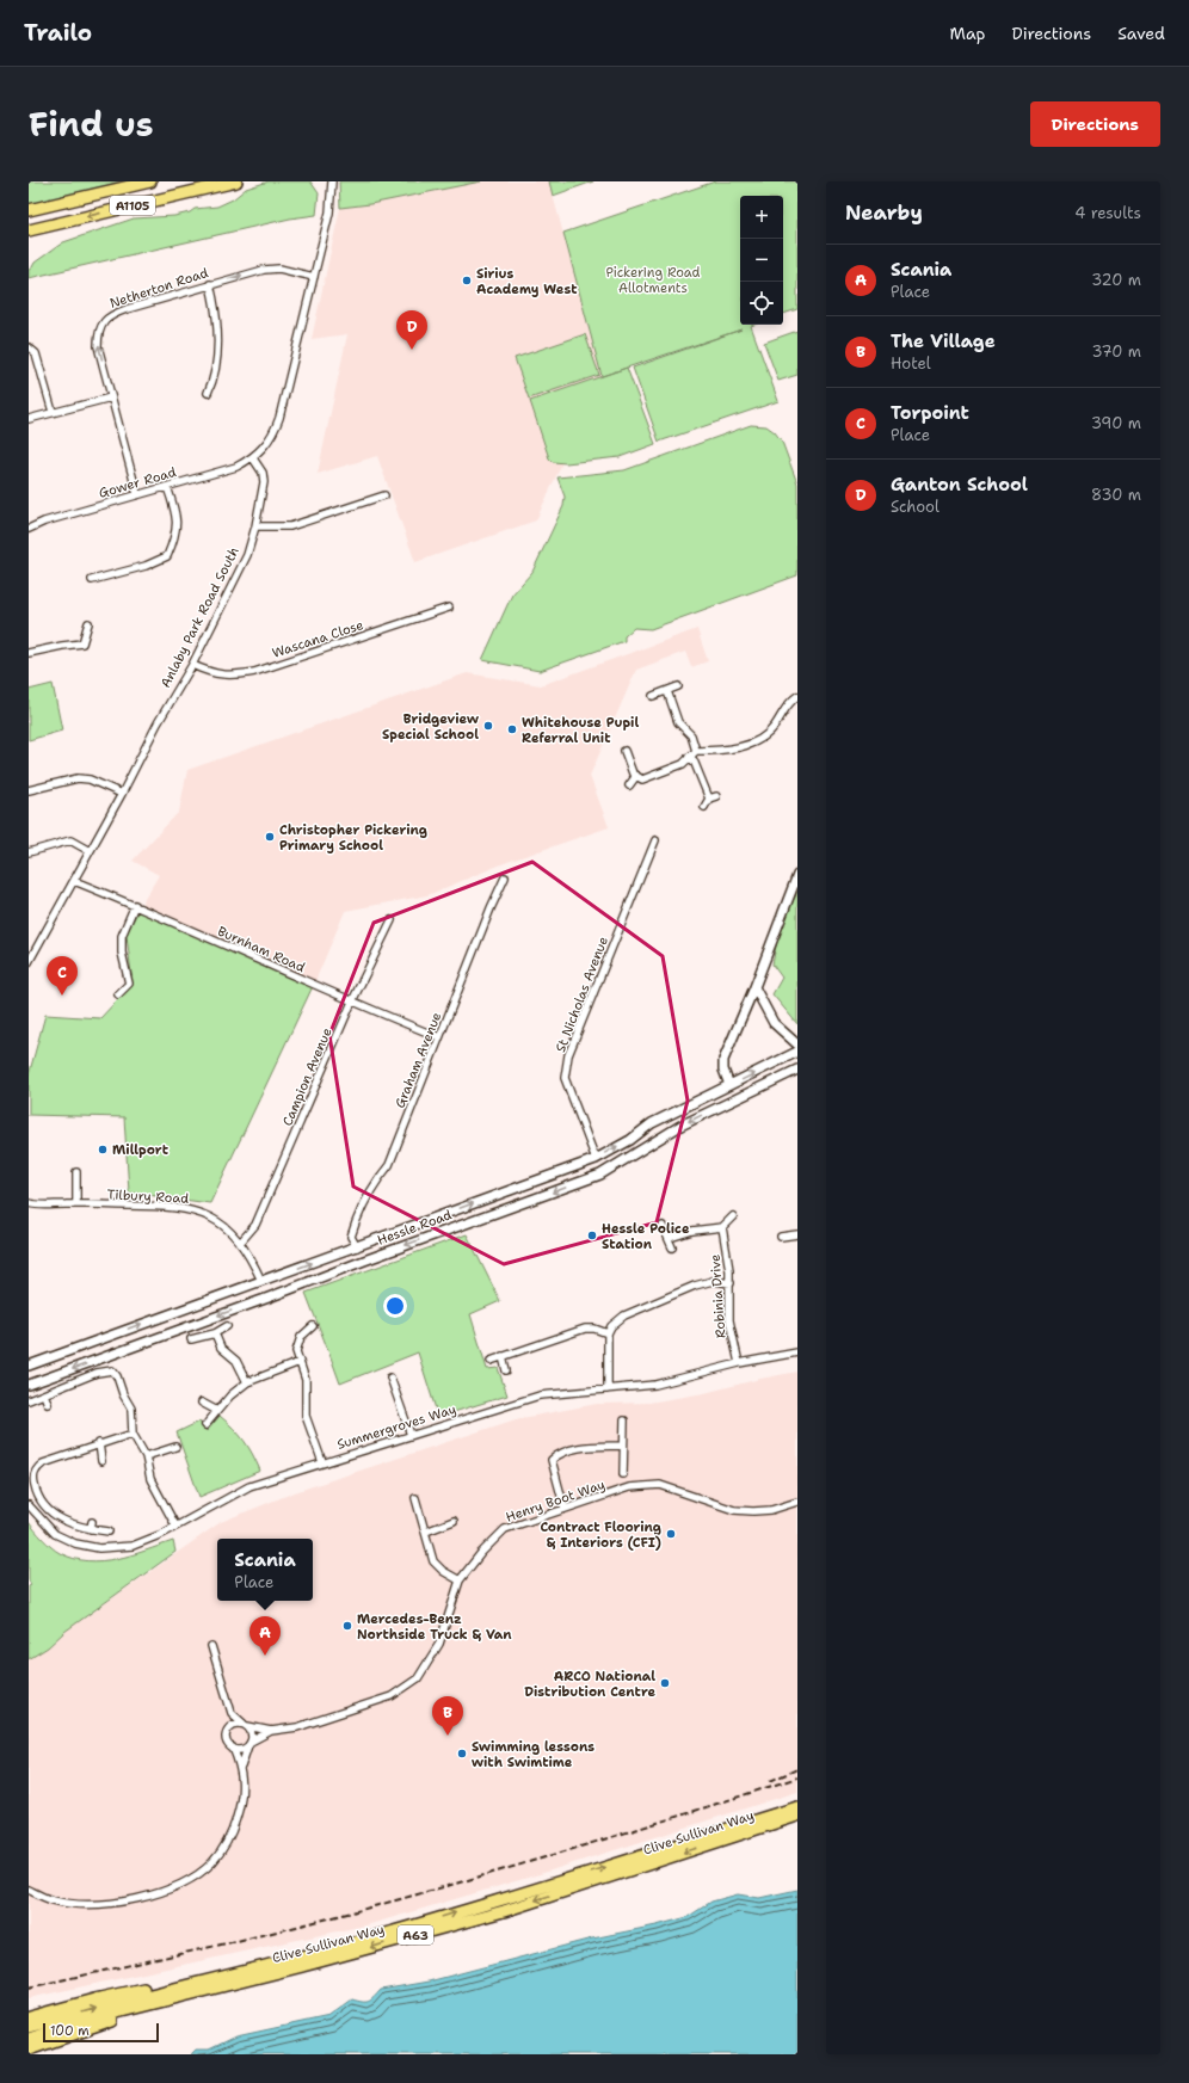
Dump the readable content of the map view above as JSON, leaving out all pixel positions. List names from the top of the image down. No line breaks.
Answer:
{"streets":{"main road":["A1105","Clive Sullivan Way","A63"],"street":["Netherton Road","Gower Road","Anlaby Park Road South","Wascana Close","Burnham Road","St Nicholas Avenue","Graham Avenue","Campion Avenue","Tilbury Road","Hessle Road","Robinia Drive","Summergroves Way","Henry Boot Way"]},"crossings":[["Netherton Road","Gower Road"],["Gower Road","Anlaby Park Road South"],["Anlaby Park Road South","Wascana Close"],["Anlaby Park Road South","Burnham Road"],["Burnham Road","Graham Avenue"],["Burnham Road","Campion Avenue"],["St Nicholas Avenue","Hessle Road"],["Graham Avenue","Hessle Road"],["Campion Avenue","Tilbury Road"],["Tilbury Road","Hessle Road"],["Robinia Drive","Summergroves Way"]],"parks":["Pickering Road Allotments"],"places":["Sirius Academy West","Bridgeview Special School","Whitehouse Pupil Referral Unit","Christopher Pickering Primary School","Millport","Hessle Police Station","Contract Flooring & Interiors (CFI)","Mercedes-Benz Northside Truck & Van","ARCO National Distribution Centre","Swimming lessons with Swimtime"],"scale_bar":"100 m","page":{"header":"Trailo","nav":["Map","Directions","Saved"],"title":"Find us","buttons":"Directions","heading":["Nearby","4 results"],"map_buttons":["+","−"],"list":[{"mark":"A","name":"Scania","note":"Place","value":"320 m"},{"mark":"B","name":"The Village","note":"Hotel","value":"370 m"},{"mark":"C","name":"Torpoint","note":"Place","value":"390 m"},{"mark":"D","name":"Ganton School","note":"School","value":"830 m"}],"pins":["D","C","A","B"],"popup":["Scania","Place"],"scale":"100 m"}}
